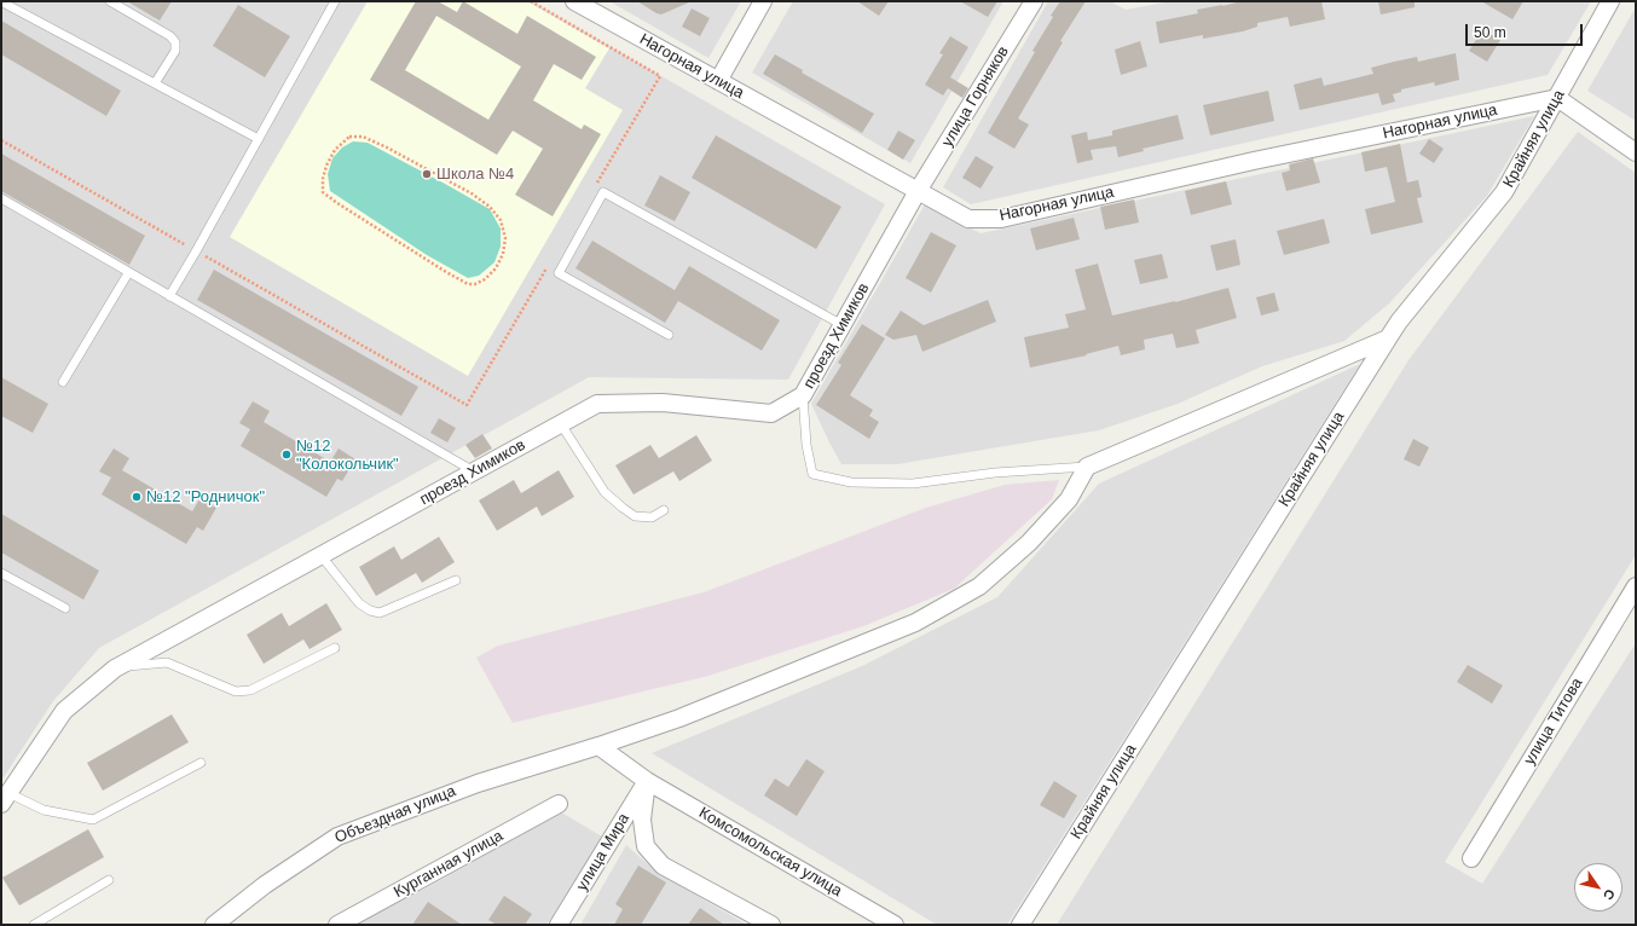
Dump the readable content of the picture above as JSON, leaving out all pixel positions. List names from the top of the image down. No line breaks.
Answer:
{"streets":{"street":["Нагорная улица","улица Горняков","Крайняя улица","проезд Химиков","улица Титова","Объездная улица","улица Мира","Комсомольская улица","Курганная улица"]},"crossings":[["Нагорная улица","улица Горняков"],["Нагорная улица","Крайняя улица"],["Нагорная улица","проезд Химиков"],["улица Горняков","проезд Химиков"],["Объездная улица","Комсомольская улица"],["улица Мира","Комсомольская улица"]],"places":["Школа №4","№12 \"Колокольчик\"","№12 \"Родничок\""],"scale_bar":"50 m","north":"bottom right"}
